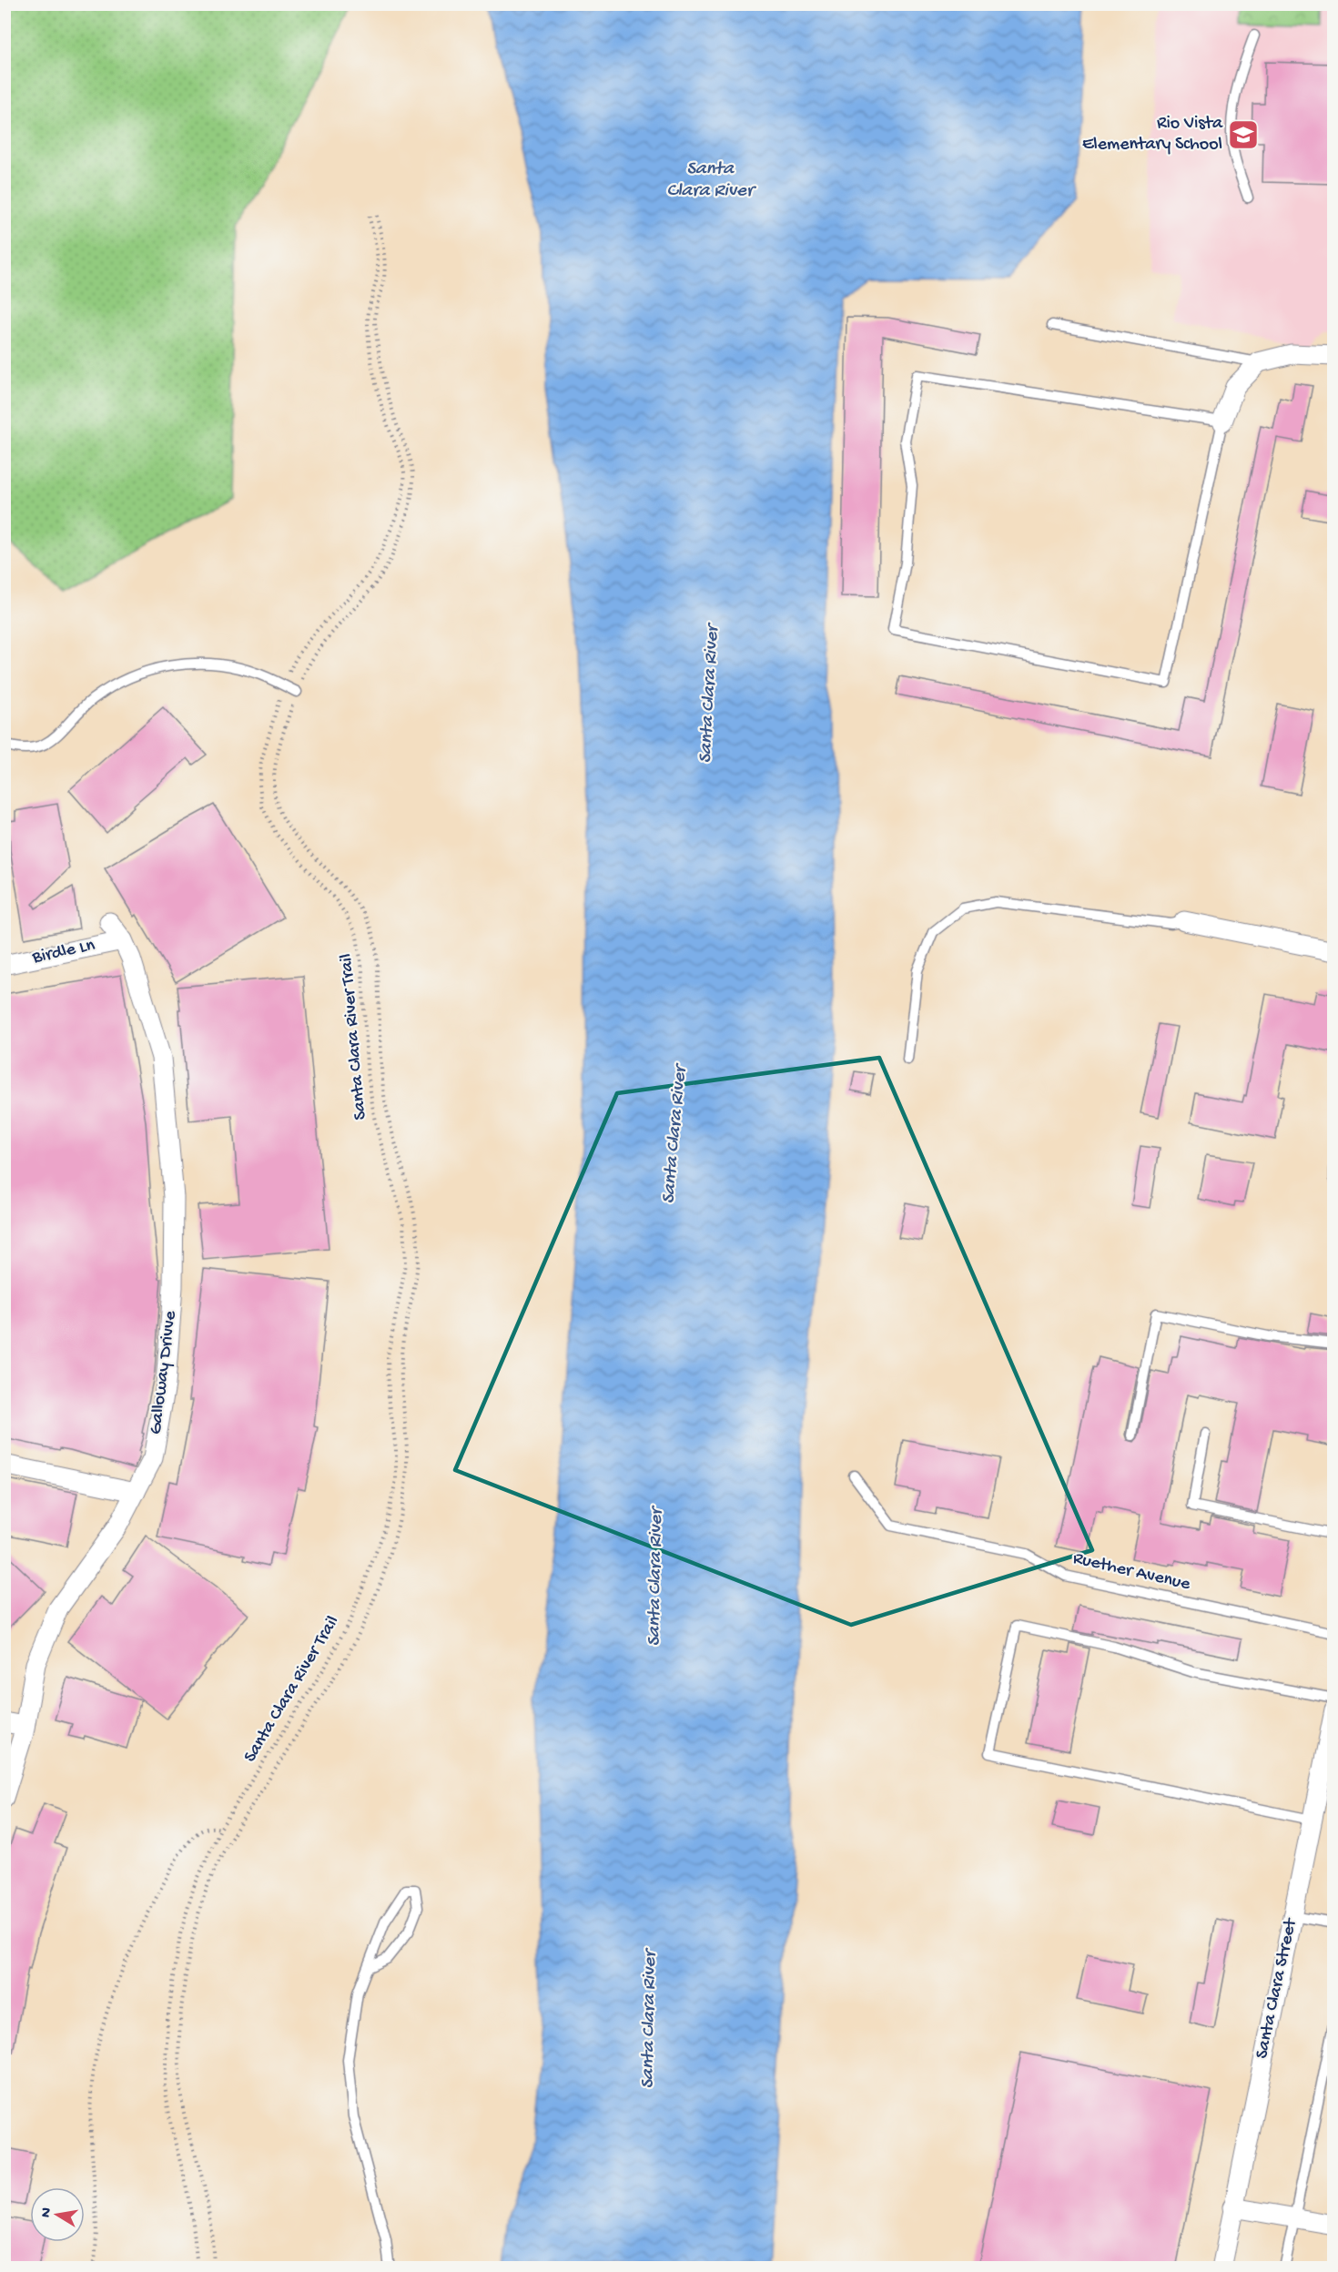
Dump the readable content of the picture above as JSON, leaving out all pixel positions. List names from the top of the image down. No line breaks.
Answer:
{"streets":{"street":["Birdle Ln","Galloway Drivve","Santa Clara Street"],"lane":["Ruether Avenue"],"path":["Santa Clara River Trail"]},"crossings":[["Birdle Ln","Galloway Drivve"]],"water":["Santa Clara River"],"places":{"school or university":["Rio Vista Elementary School"]},"north":"left"}
